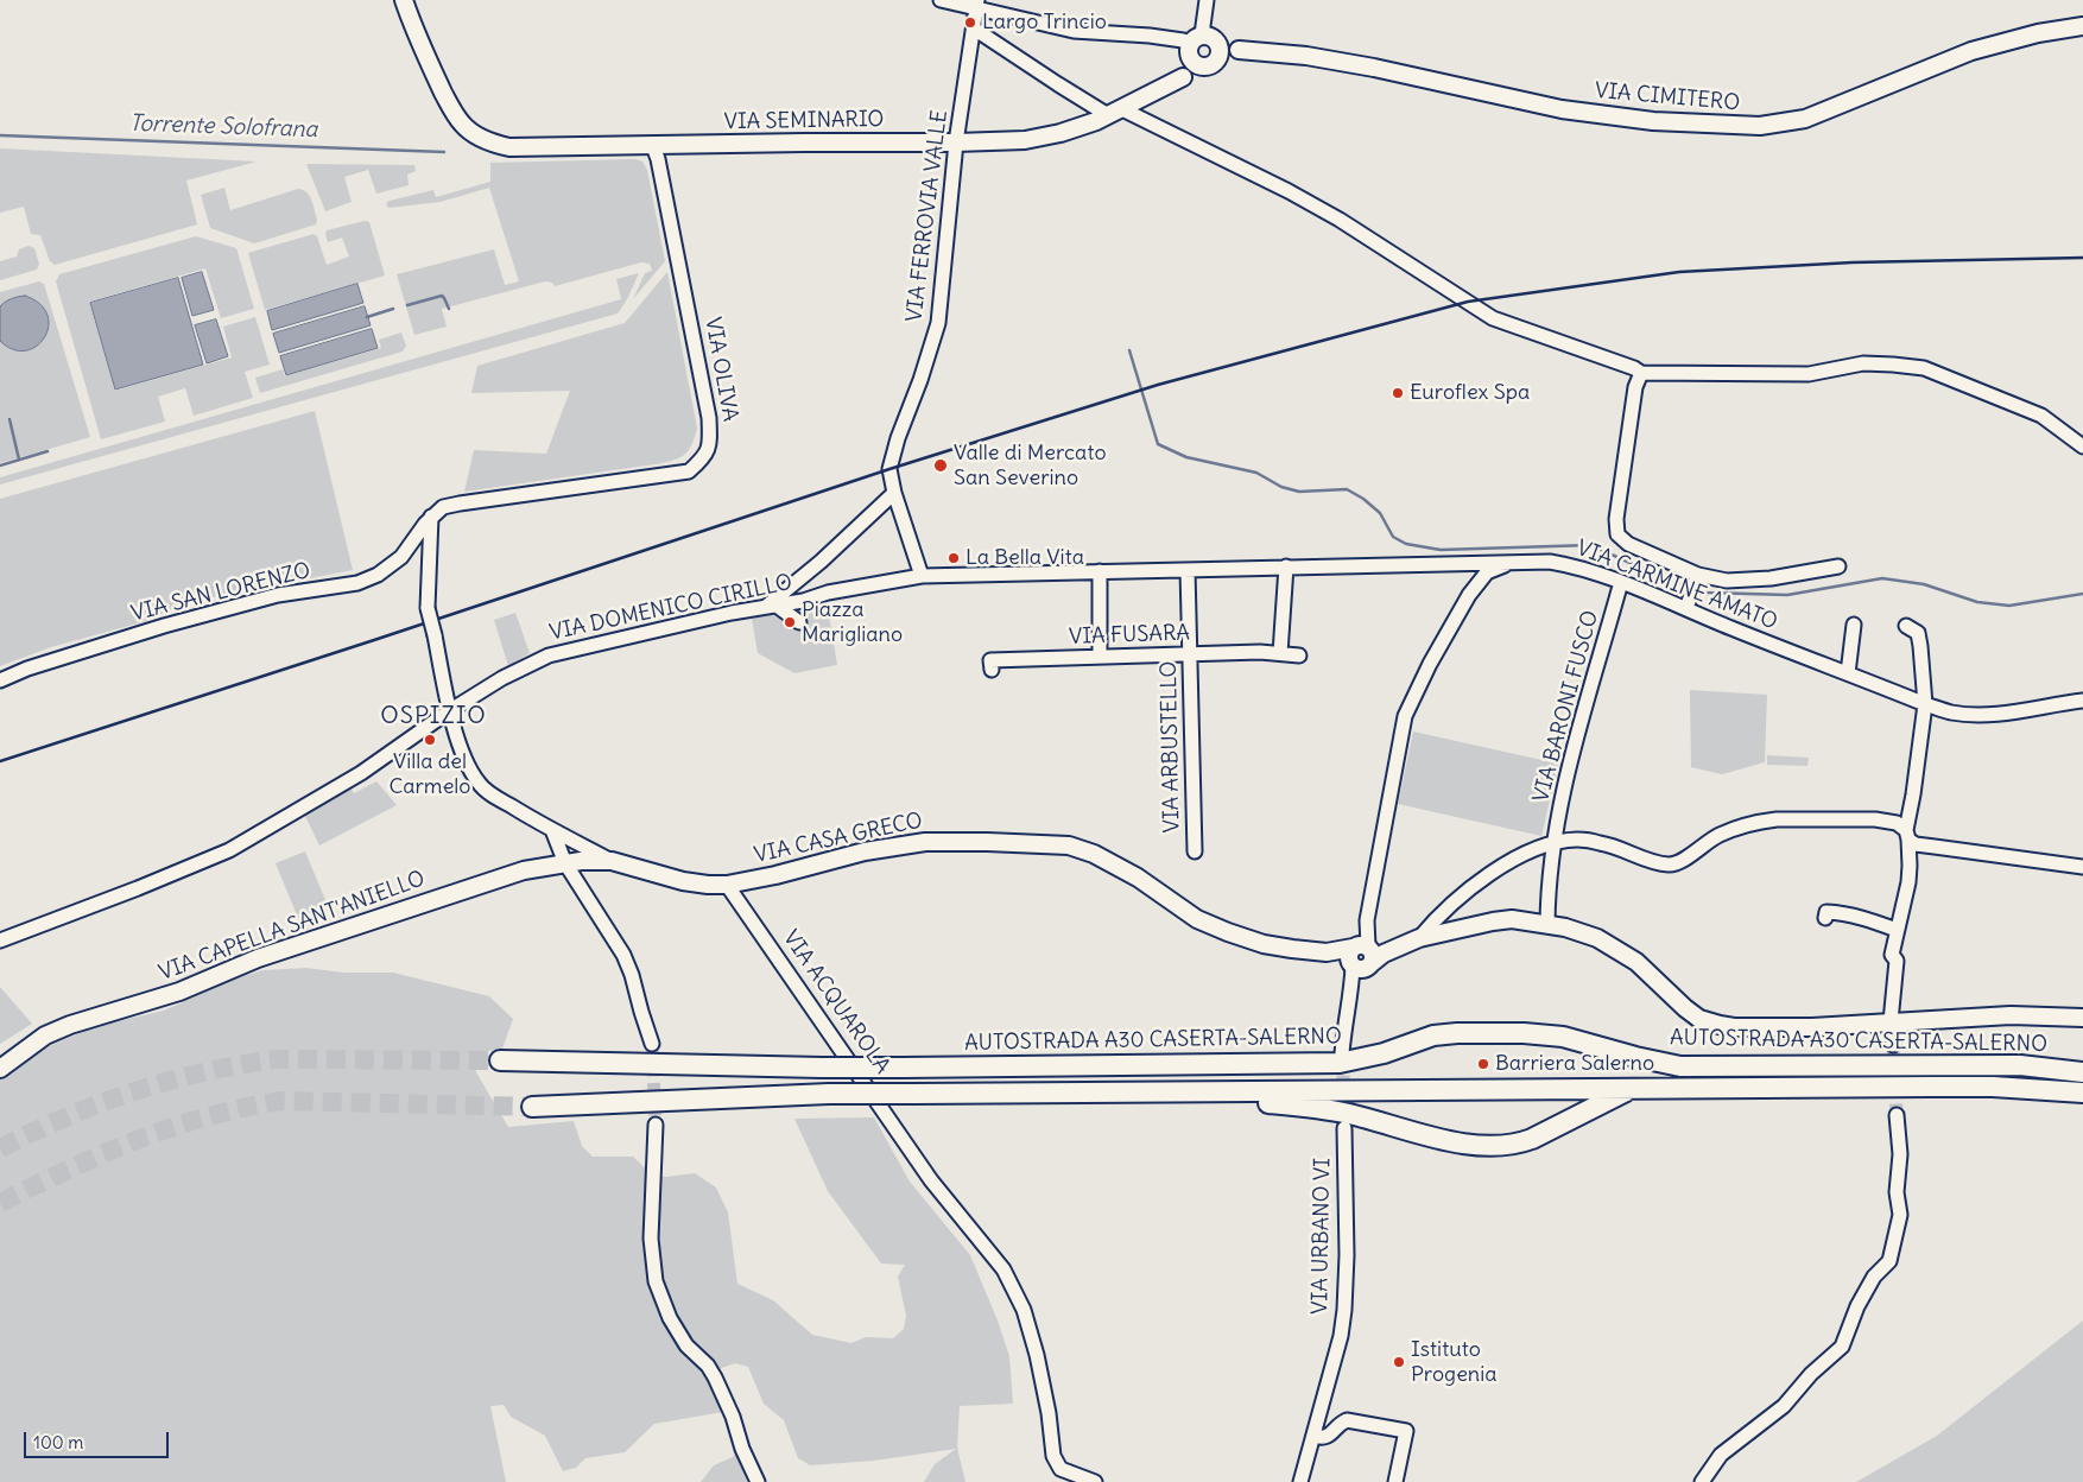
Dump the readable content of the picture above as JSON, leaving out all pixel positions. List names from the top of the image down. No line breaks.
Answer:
{"streets":{"highway":["AUTOSTRADA A30 CASERTA-SALERNO"],"main road":["VIA CIMITERO","VIA SEMINARIO","VIA CASA GRECO","VIA CAPELLA SANT'ANIELLO"],"street":["VIA FERROVIA VALLE","VIA OLIVA","VIA CARMINE AMATO","VIA SAN LORENZO","VIA DOMENICO CIRILLO","VIA FUSARA","VIA BARONI FUSCO","VIA ARBUSTELLO","VIA ACQUAROLA","VIA URBANO VI"]},"crossings":[["VIA CIMITERO","VIA SEMINARIO"],["VIA CIMITERO","VIA FERROVIA VALLE"],["VIA SEMINARIO","VIA FERROVIA VALLE"],["VIA SEMINARIO","VIA OLIVA"],["VIA FERROVIA VALLE","VIA DOMENICO CIRILLO"],["VIA OLIVA","VIA SAN LORENZO"],["VIA CARMINE AMATO","VIA BARONI FUSCO"],["VIA FUSARA","VIA ARBUSTELLO"],["VIA BARONI FUSCO","VIA CASA GRECO"],["VIA CASA GRECO","VIA ACQUAROLA"]],"districts":["OSPIZIO"],"water":["Torrente Solofrana"],"places":["Largo Trincio","Euroflex Spa","Valle di Mercato San Severino","La Bella Vita","Piazza Marigliano","Villa del Carmelo","Barriera Salerno","Istituto Progenia"],"scale_bar":"100 m"}
